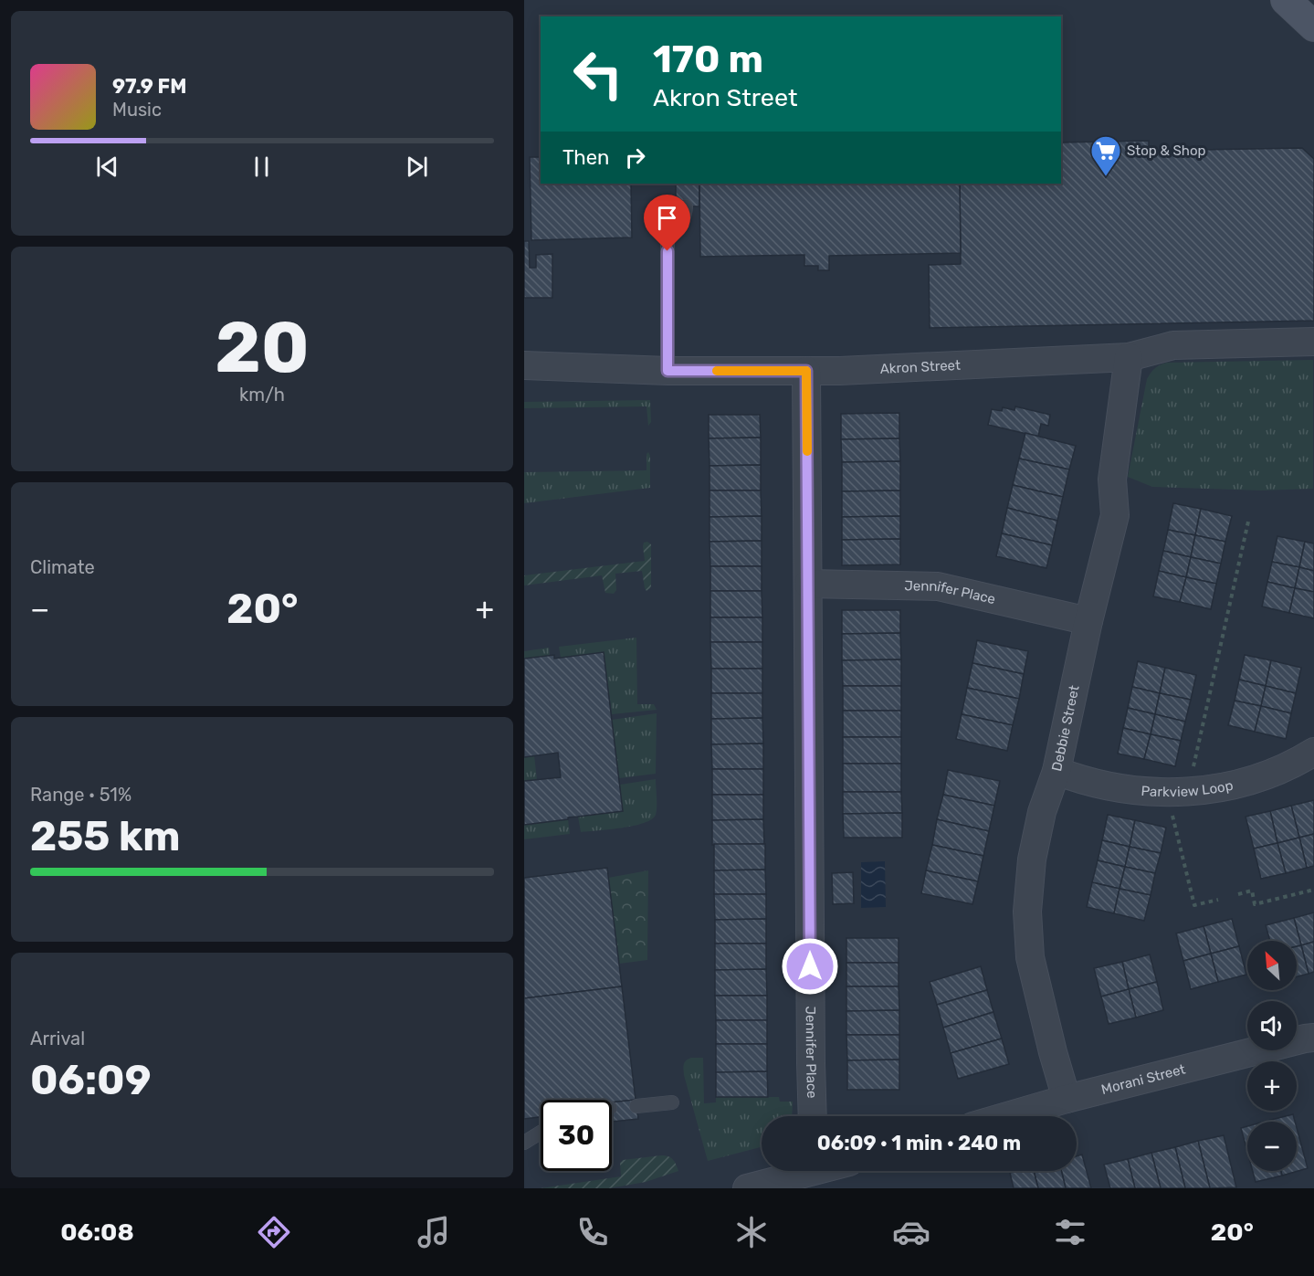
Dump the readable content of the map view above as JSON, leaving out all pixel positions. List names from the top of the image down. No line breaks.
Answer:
{"streets":{"street":["Akron Street","Jennifer Place","Debbie Street","Parkview Loop","Morani Street"]},"crossings":[["Akron Street","Jennifer Place"],["Akron Street","Debbie Street"],["Jennifer Place","Debbie Street"],["Debbie Street","Parkview Loop"],["Debbie Street","Morani Street"]],"places":{"supermarket":["Stop & Shop"]},"north":"top left","page":{"turn":["170 m","Akron Street"],"song":["97.9 FM","Music"],"then":"Then","tile":[["20","km/h"],"Climate",["Range · 51%","255 km"],["Arrival","06:09"]],"heat":["−","20°","+"],"map_buttons":["+","−"],"limit":"30","trip":"06:09 · 1 min · 240 m","tabs":["06:08","20°"]}}
